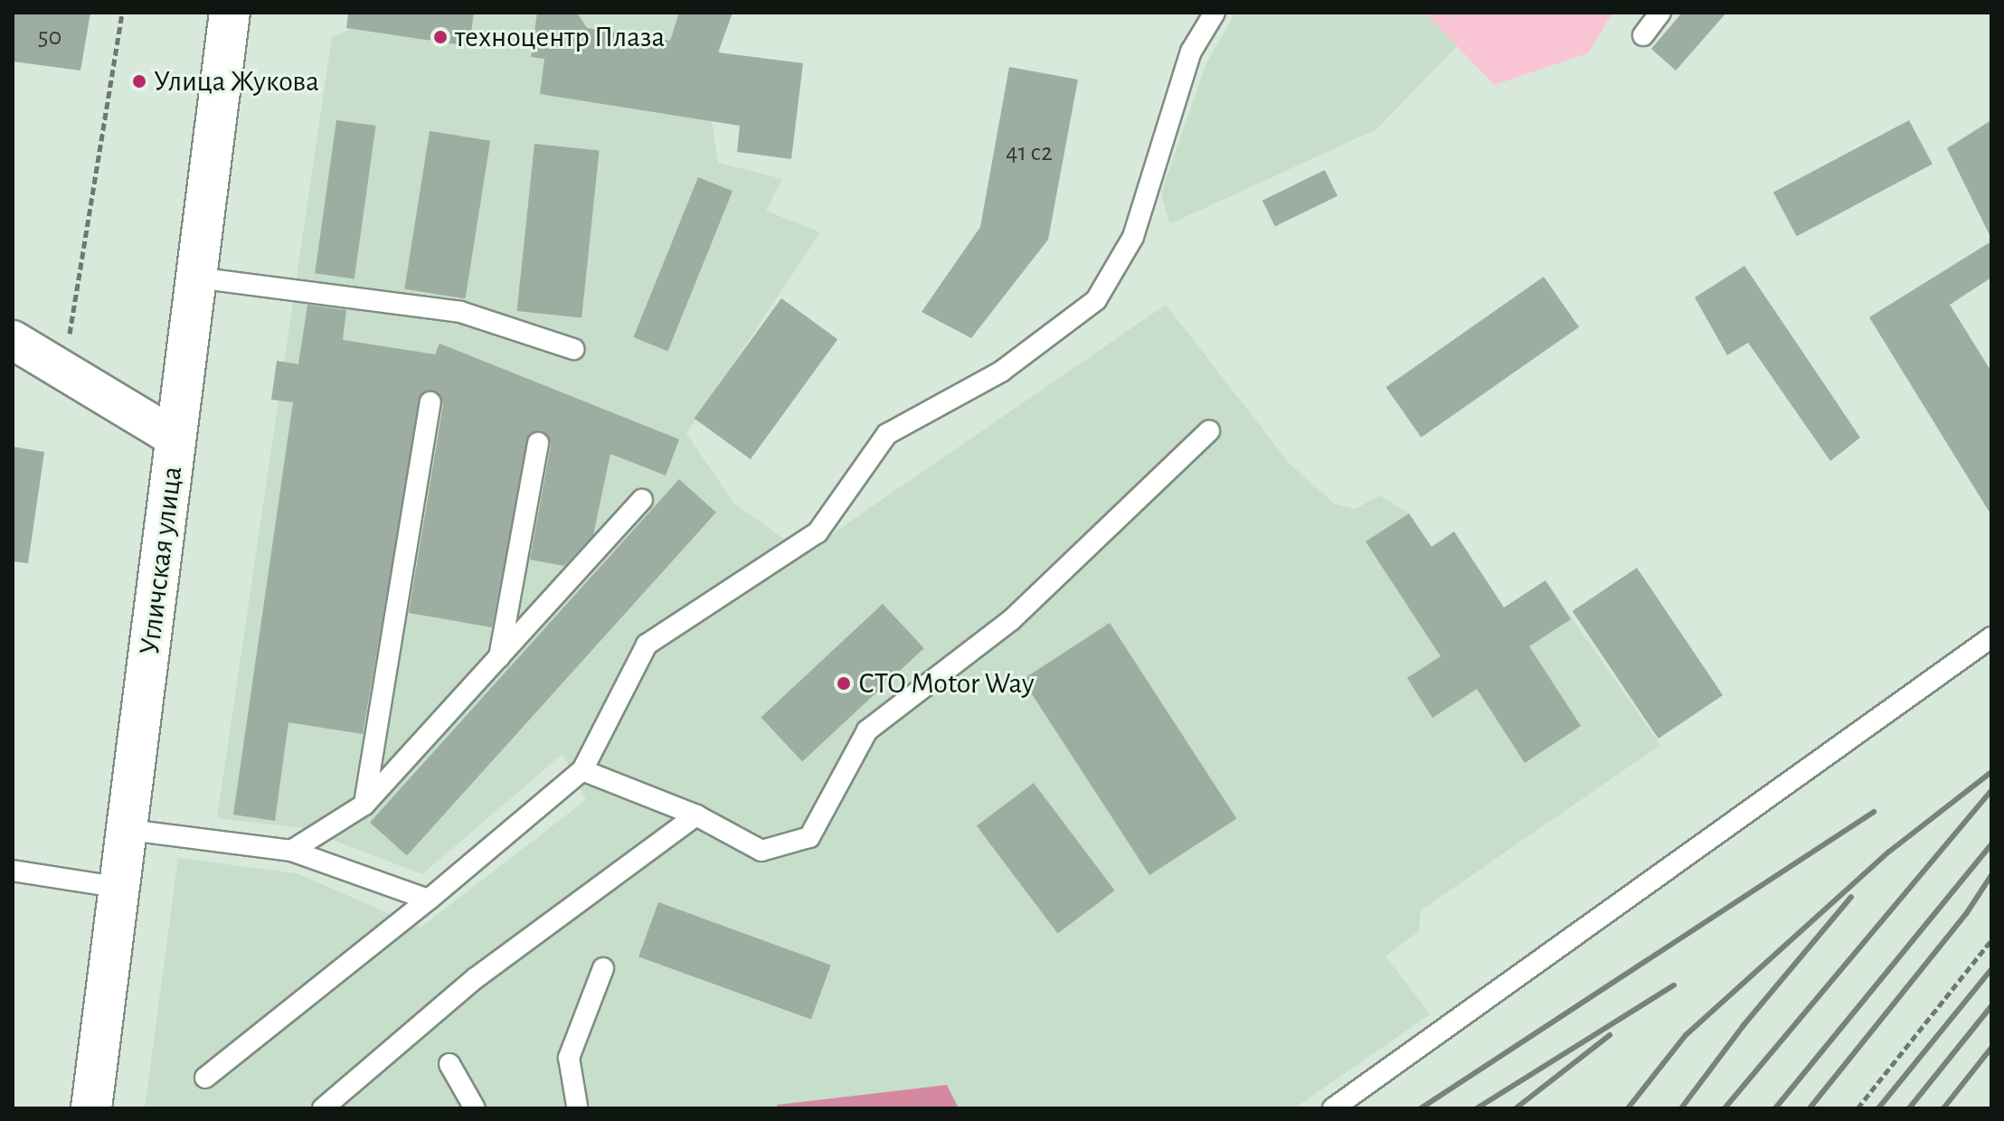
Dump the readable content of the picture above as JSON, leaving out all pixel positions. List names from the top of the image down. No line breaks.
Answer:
{"streets":{"main road":["Угличская улица"]},"places":["техноцентр Плаза","Улица Жукова","СТО Motor Way"],"house_numbers":["50","41 с2"]}
